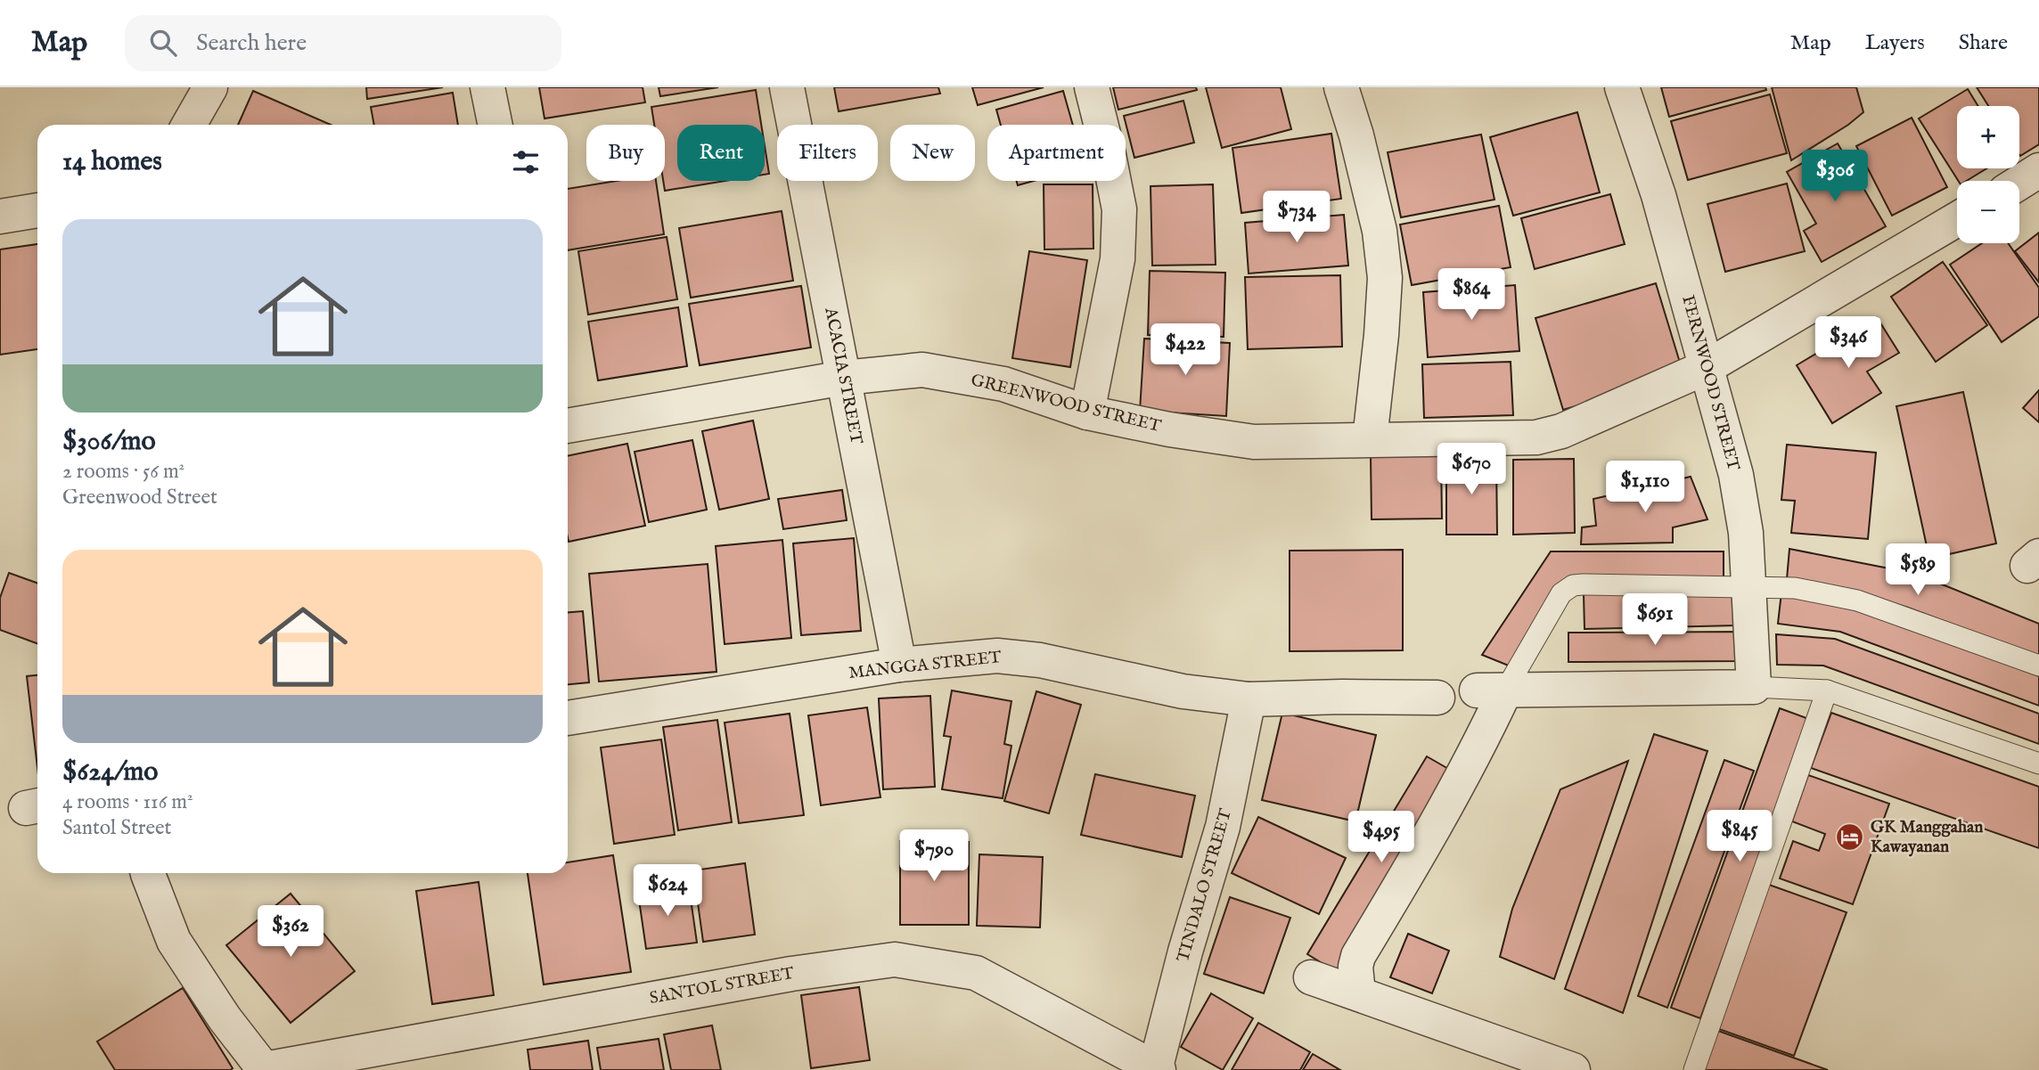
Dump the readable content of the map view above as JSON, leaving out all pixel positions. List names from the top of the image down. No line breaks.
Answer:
{"streets":{"street":["ACACIA STREET","FERNWOOD STREET","GREENWOOD STREET","MANGGA STREET","TINDALO STREET","SANTOL STREET"]},"crossings":[["ACACIA STREET","GREENWOOD STREET"],["ACACIA STREET","MANGGA STREET"],["FERNWOOD STREET","GREENWOOD STREET"],["MANGGA STREET","TINDALO STREET"],["TINDALO STREET","SANTOL STREET"]],"places":{"hotel":["GK Manggahan Kawayanan"]},"page":{"header":"Map","search":"Search here","nav":["Map","Layers","Share"],"map_buttons":["+","−"],"chip":["Buy","Rent","Filters","New","Apartment"],"heading":"14 homes","price":["$306","$734","$864","$346","$422","$670","$1,110","$589","$691","$845","$495","$790","$624","$362"],"list":[{"name":"$306/mo","note":"2 rooms · 56 m² · Greenwood Street"},{"name":"$624/mo","note":"4 rooms · 116 m² · Santol Street"}]}}
